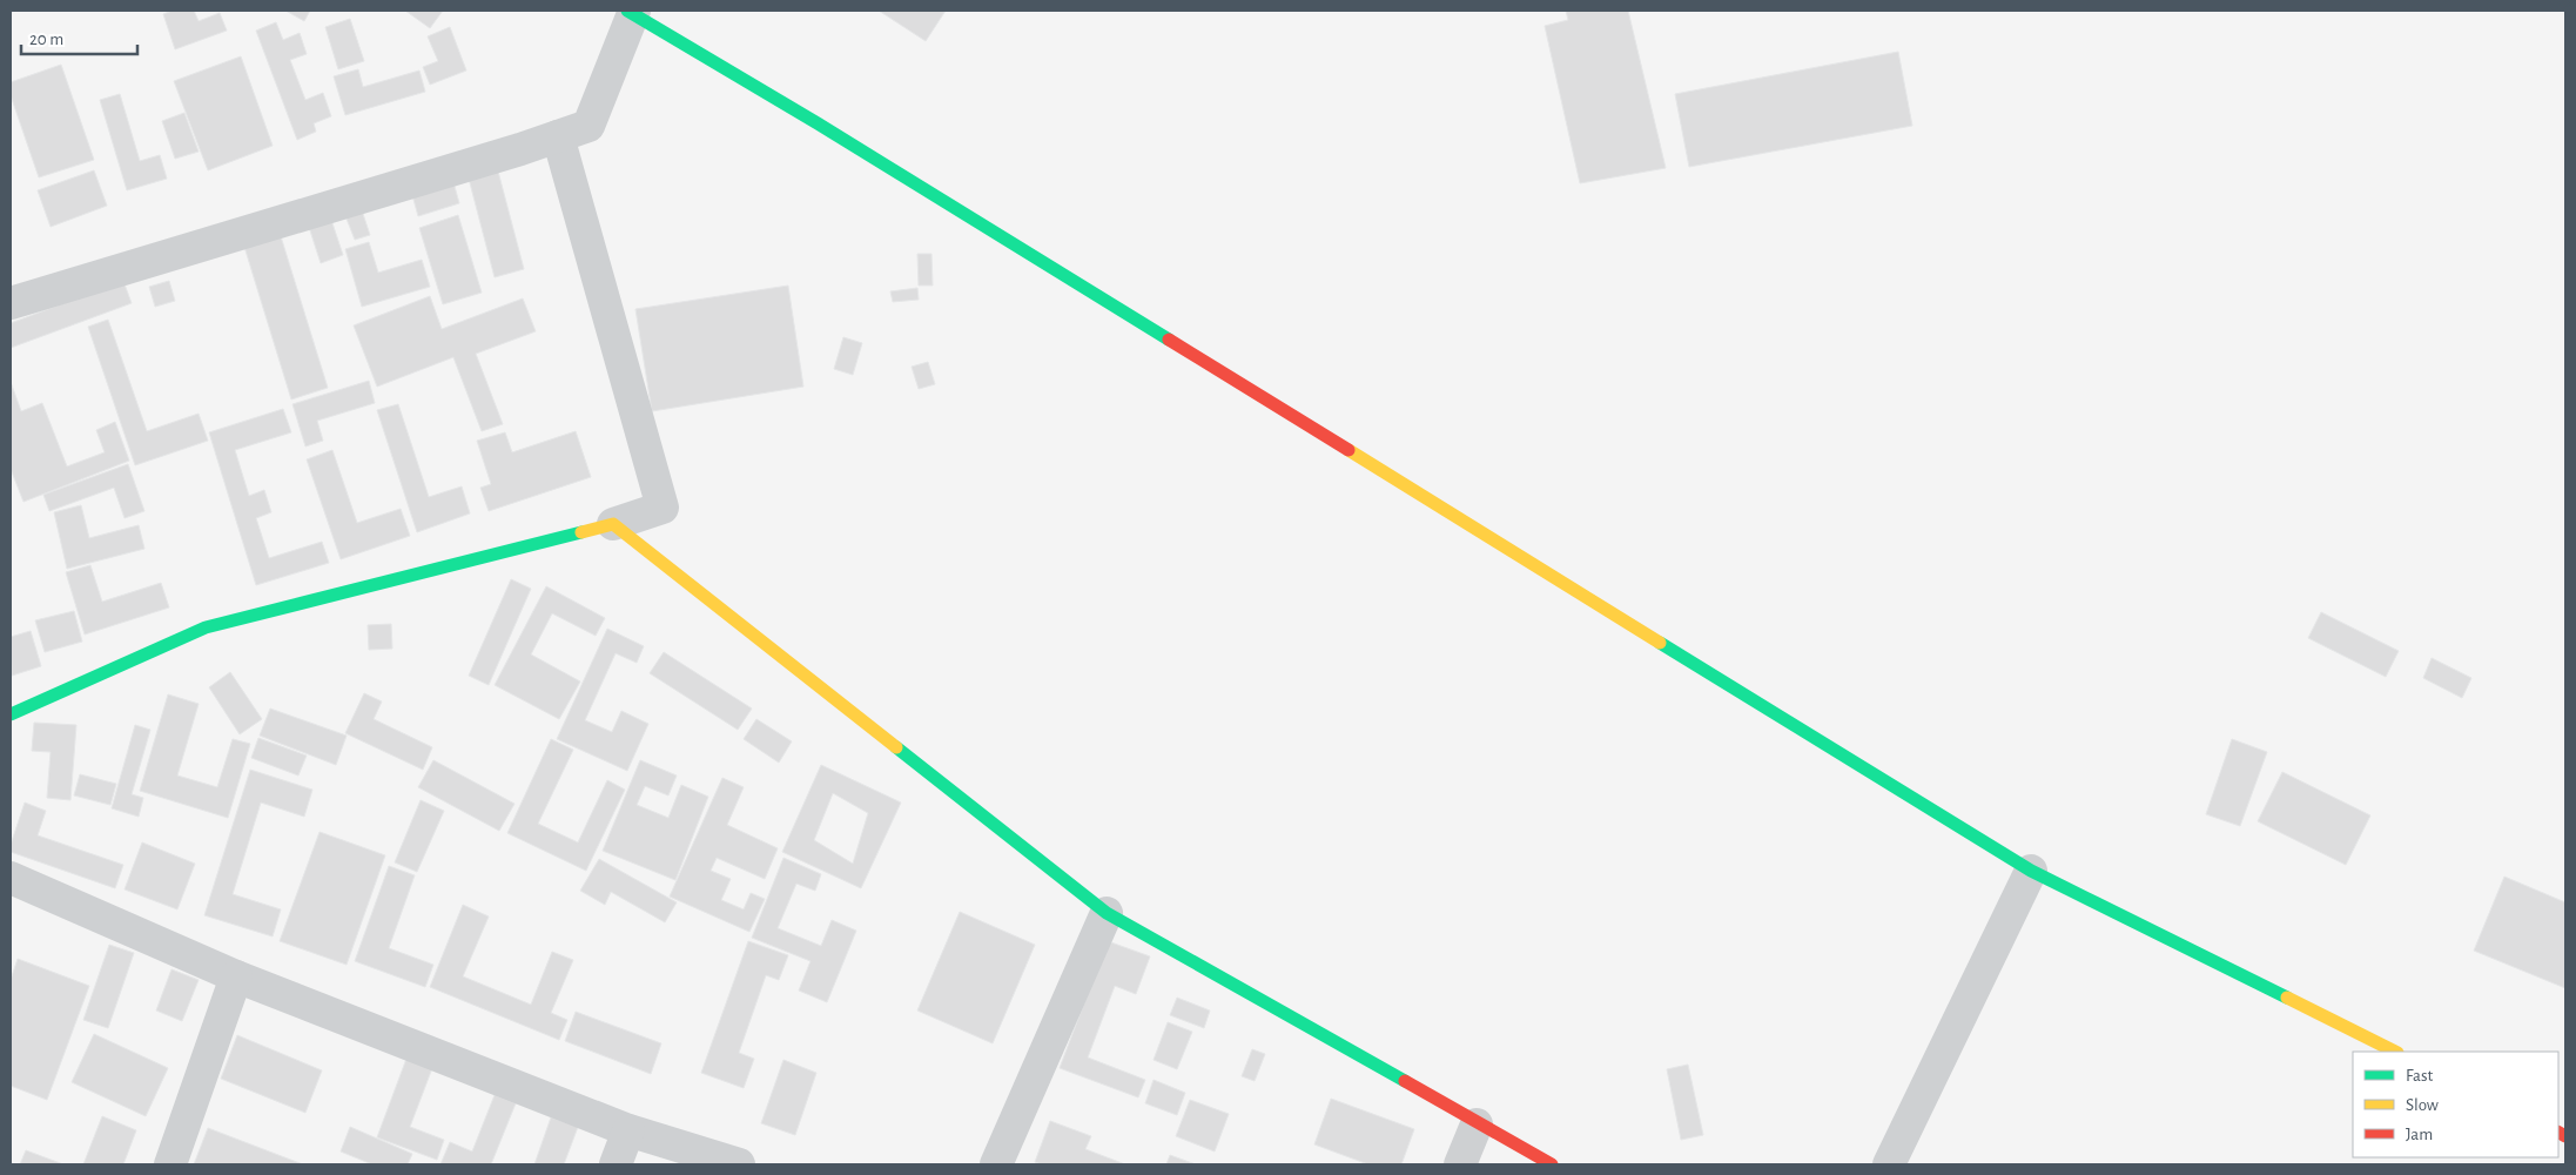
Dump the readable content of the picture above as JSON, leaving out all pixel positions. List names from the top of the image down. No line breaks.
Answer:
{"legend":["Fast","Slow","Jam"],"scale_bar":"20 m"}
